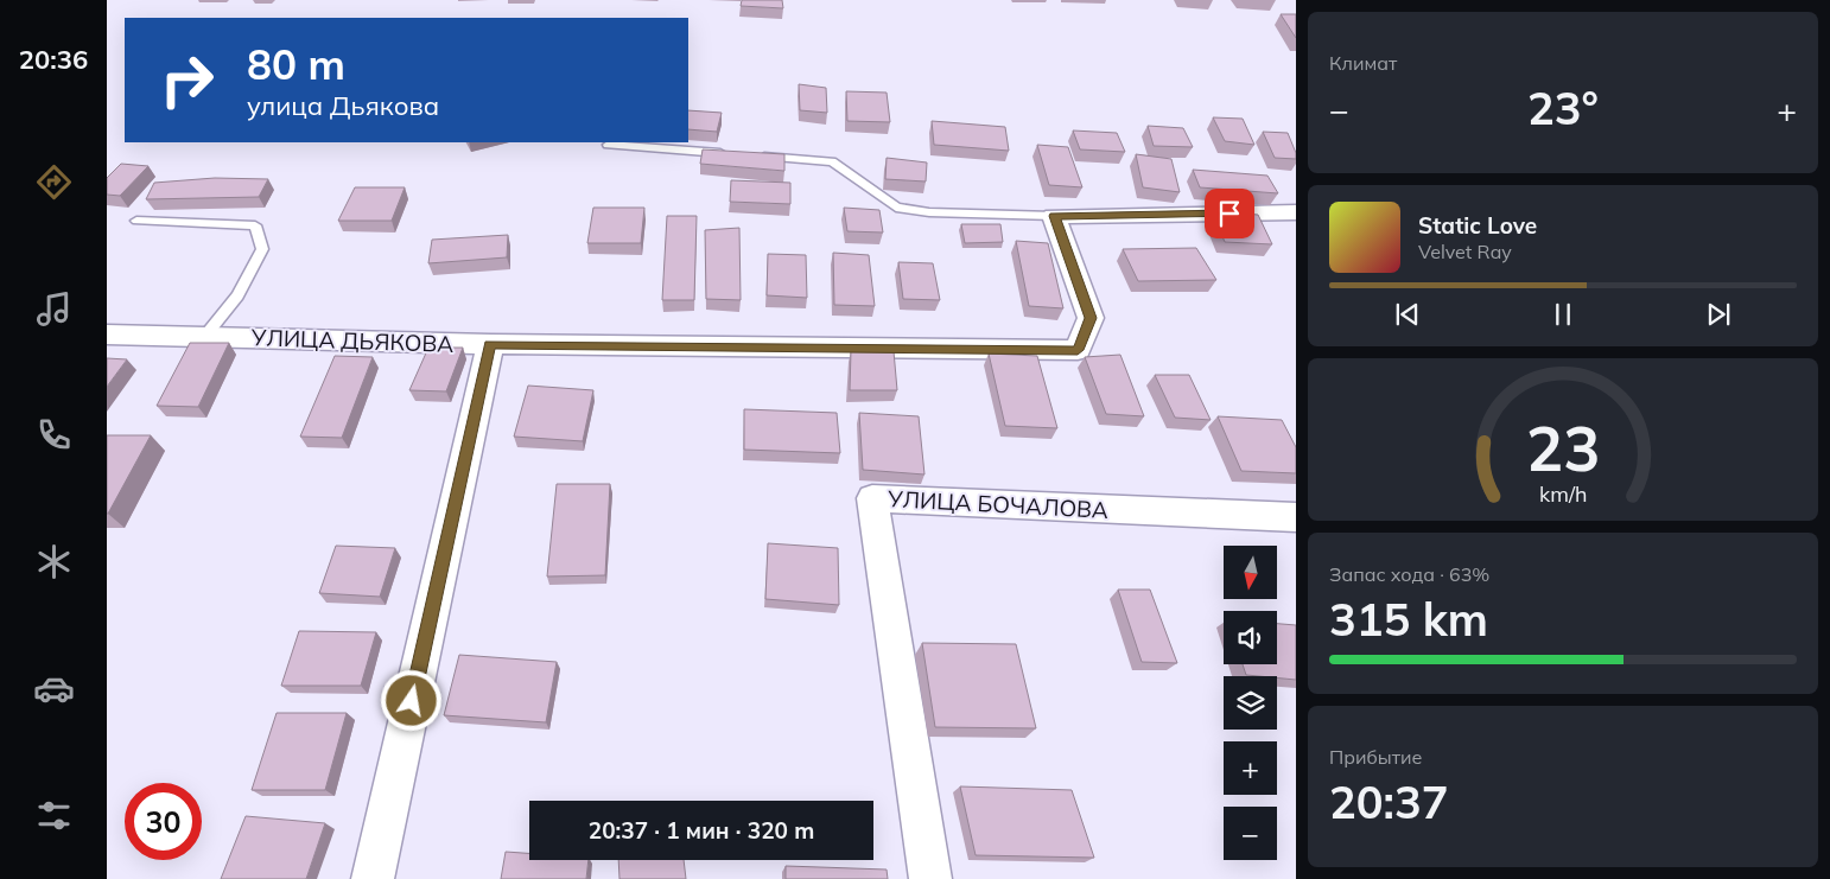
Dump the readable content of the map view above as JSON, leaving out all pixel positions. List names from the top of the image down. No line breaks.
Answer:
{"streets":{"street":["УЛИЦА ДЬЯКОВА","УЛИЦА БОЧАЛОВА"]},"north":"bottom","page":{"tabs":"20:36","tile":["Климат",["Запас хода · 63%","315 km"],["Прибытие","20:37"]],"turn":["80 m","улица Дьякова"],"heat":["−","23°","+"],"song":["Static Love","Velvet Ray"],"map_buttons":["+","−"],"limit":"30","trip":"20:37 · 1 мин · 320 m","gauge":["23","km/h"]}}
